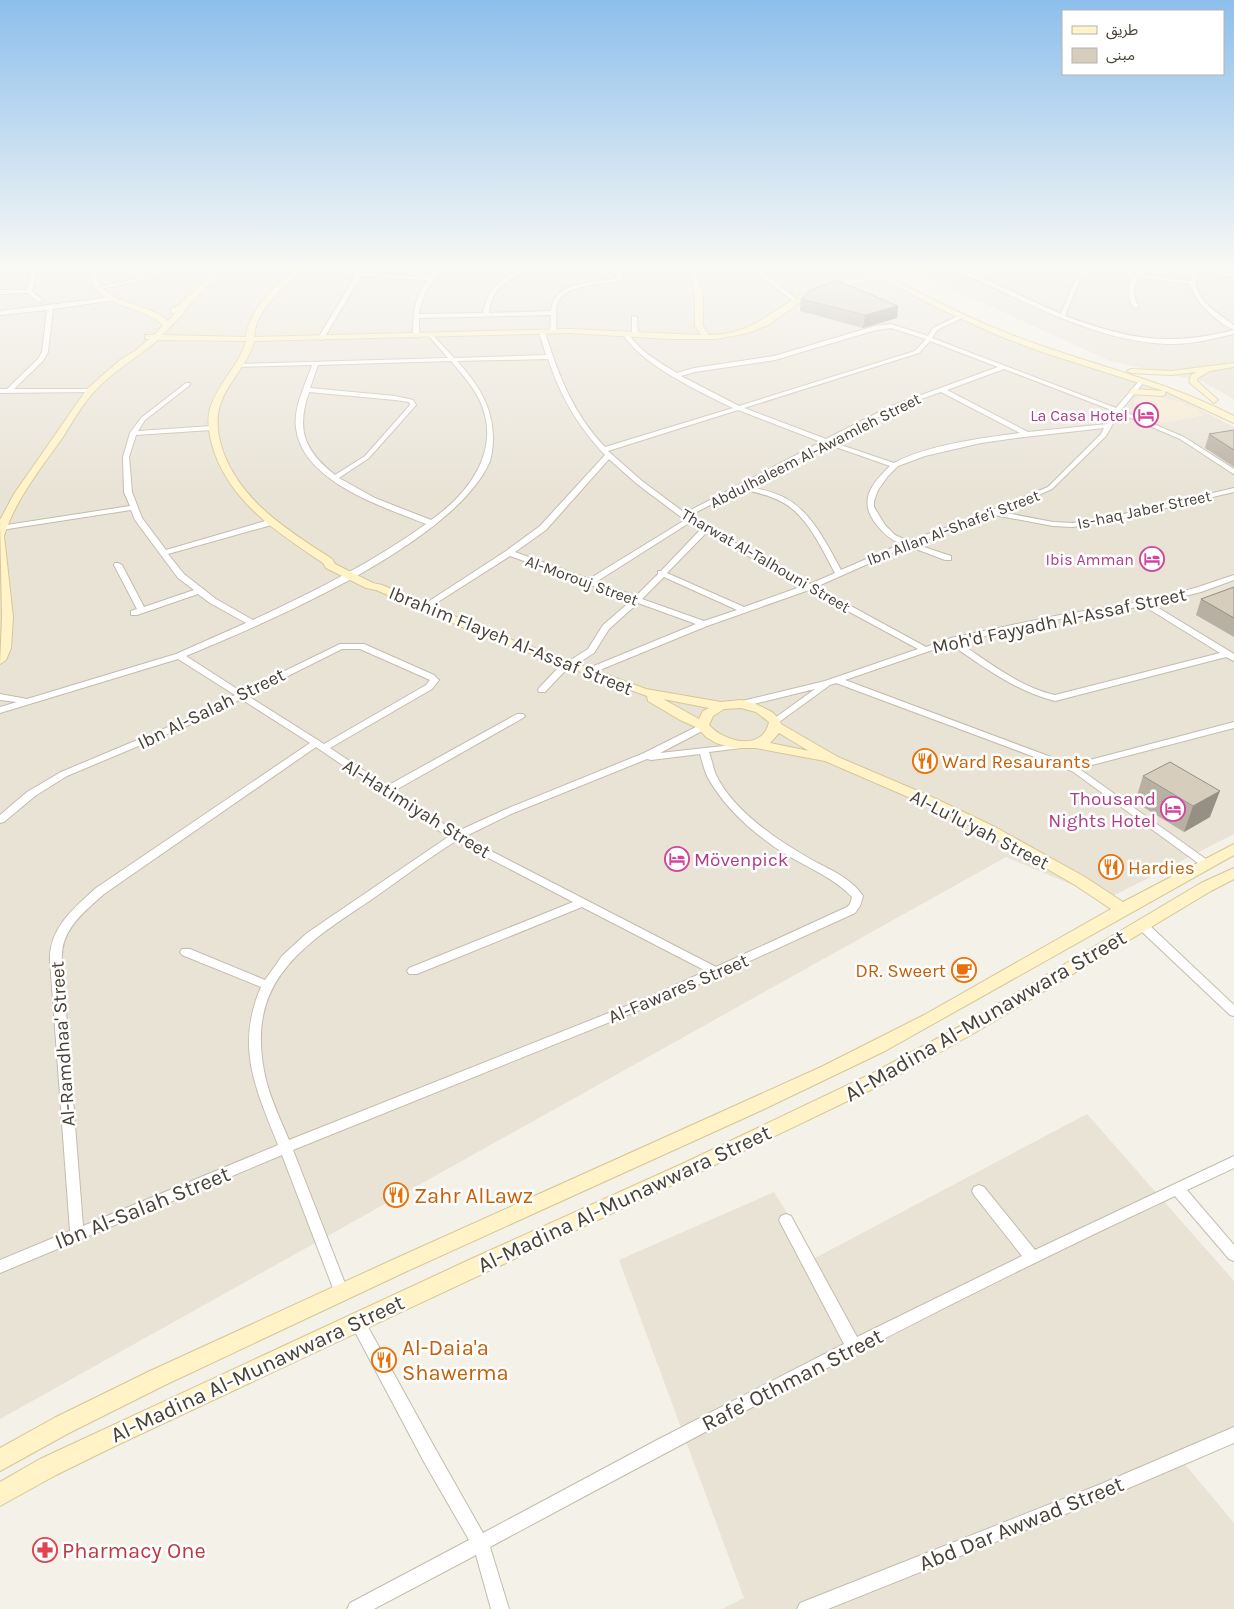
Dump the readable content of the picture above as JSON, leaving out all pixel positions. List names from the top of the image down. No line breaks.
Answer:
{"streets":{"street":["Abdulhaleem Al-Awamleh Street","Is-haq Jaber Street","Ibn Allan Al-Shafe'i Street","Tharwat Al-Talhouni Street","Al-Morouj Street","Moh'd Fayyadh Al-Assaf Street","Ibrahim Flayeh Al-Assaf Street","Ibn Al-Salah Street","Al-Hatimiyah Street","Al-Lu'lu'yah Street","Al-Fawares Street","Al-Madina Al-Munawwara Street","Al-Ramdhaa' Street","Rafe' Othman Street","Abd Dar Awwad Street"]},"crossings":[["Abdulhaleem Al-Awamleh Street","Tharwat Al-Talhouni Street"],["Abdulhaleem Al-Awamleh Street","Al-Morouj Street"],["Is-haq Jaber Street","Ibn Allan Al-Shafe'i Street"],["Ibn Allan Al-Shafe'i Street","Tharwat Al-Talhouni Street"],["Ibn Allan Al-Shafe'i Street","Al-Morouj Street"],["Ibn Allan Al-Shafe'i Street","Ibrahim Flayeh Al-Assaf Street"],["Tharwat Al-Talhouni Street","Al-Morouj Street"],["Tharwat Al-Talhouni Street","Moh'd Fayyadh Al-Assaf Street"],["Moh'd Fayyadh Al-Assaf Street","Ibrahim Flayeh Al-Assaf Street"],["Moh'd Fayyadh Al-Assaf Street","Al-Lu'lu'yah Street"],["Ibrahim Flayeh Al-Assaf Street","Al-Lu'lu'yah Street"],["Ibn Al-Salah Street","Al-Hatimiyah Street"],["Ibn Al-Salah Street","Al-Fawares Street"],["Ibn Al-Salah Street","Al-Ramdhaa' Street"],["Al-Hatimiyah Street","Al-Fawares Street"],["Al-Hatimiyah Street","Al-Ramdhaa' Street"],["Al-Lu'lu'yah Street","Al-Madina Al-Munawwara Street"]],"places":{"hotel":["La Casa Hotel","Ibis Amman","Thousand Nights Hotel","Mövenpick"],"restaurant":["Ward Resaurants","Hardies","Zahr AlLawz","Al-Daia'a Shawerma"],"cafe":["DR. Sweert"],"pharmacy":["Pharmacy One"]},"legend":["طريق","مبنى"]}
